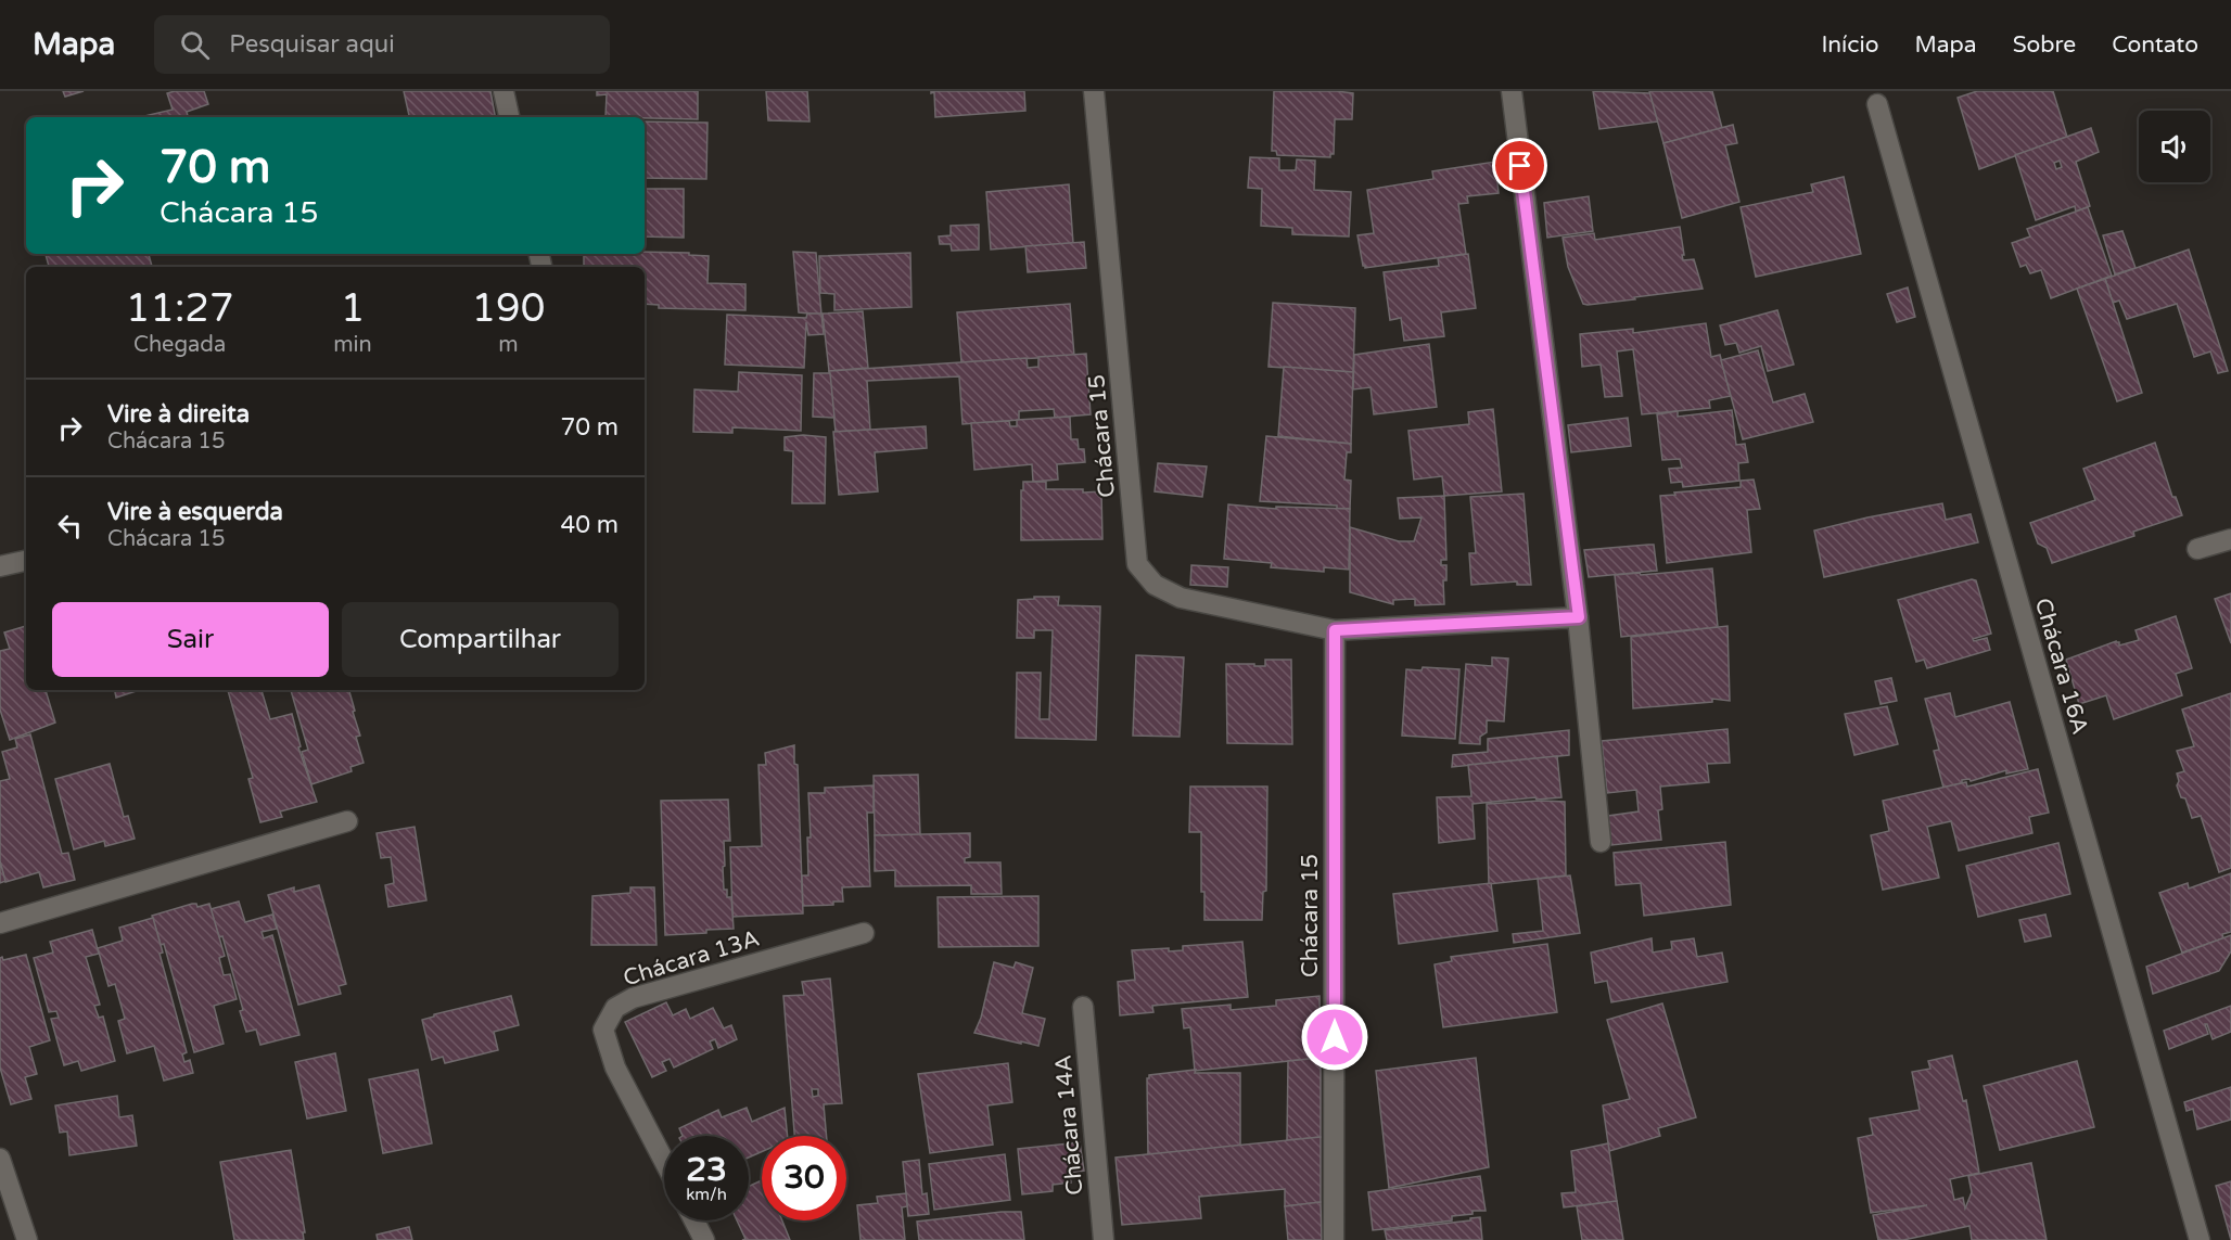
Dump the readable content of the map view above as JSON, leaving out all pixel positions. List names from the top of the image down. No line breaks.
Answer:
{"streets":{"street":["Chácara 15","Chácara 16A","Chácara 13A","Chácara 14A"]},"page":{"header":"Mapa","search":"Pesquisar aqui","nav":["Início","Mapa","Sobre","Contato"],"turn":["70 m","Chácara 15"],"eta":["11:27","Chegada","1","min","190","m"],"list":[{"name":"Vire à direita","note":"Chácara 15","value":"70 m"},{"name":"Vire à esquerda","note":"Chácara 15","value":"40 m"}],"buttons":["Sair","Compartilhar"],"speed":"23 km/h","limit":"30"}}
